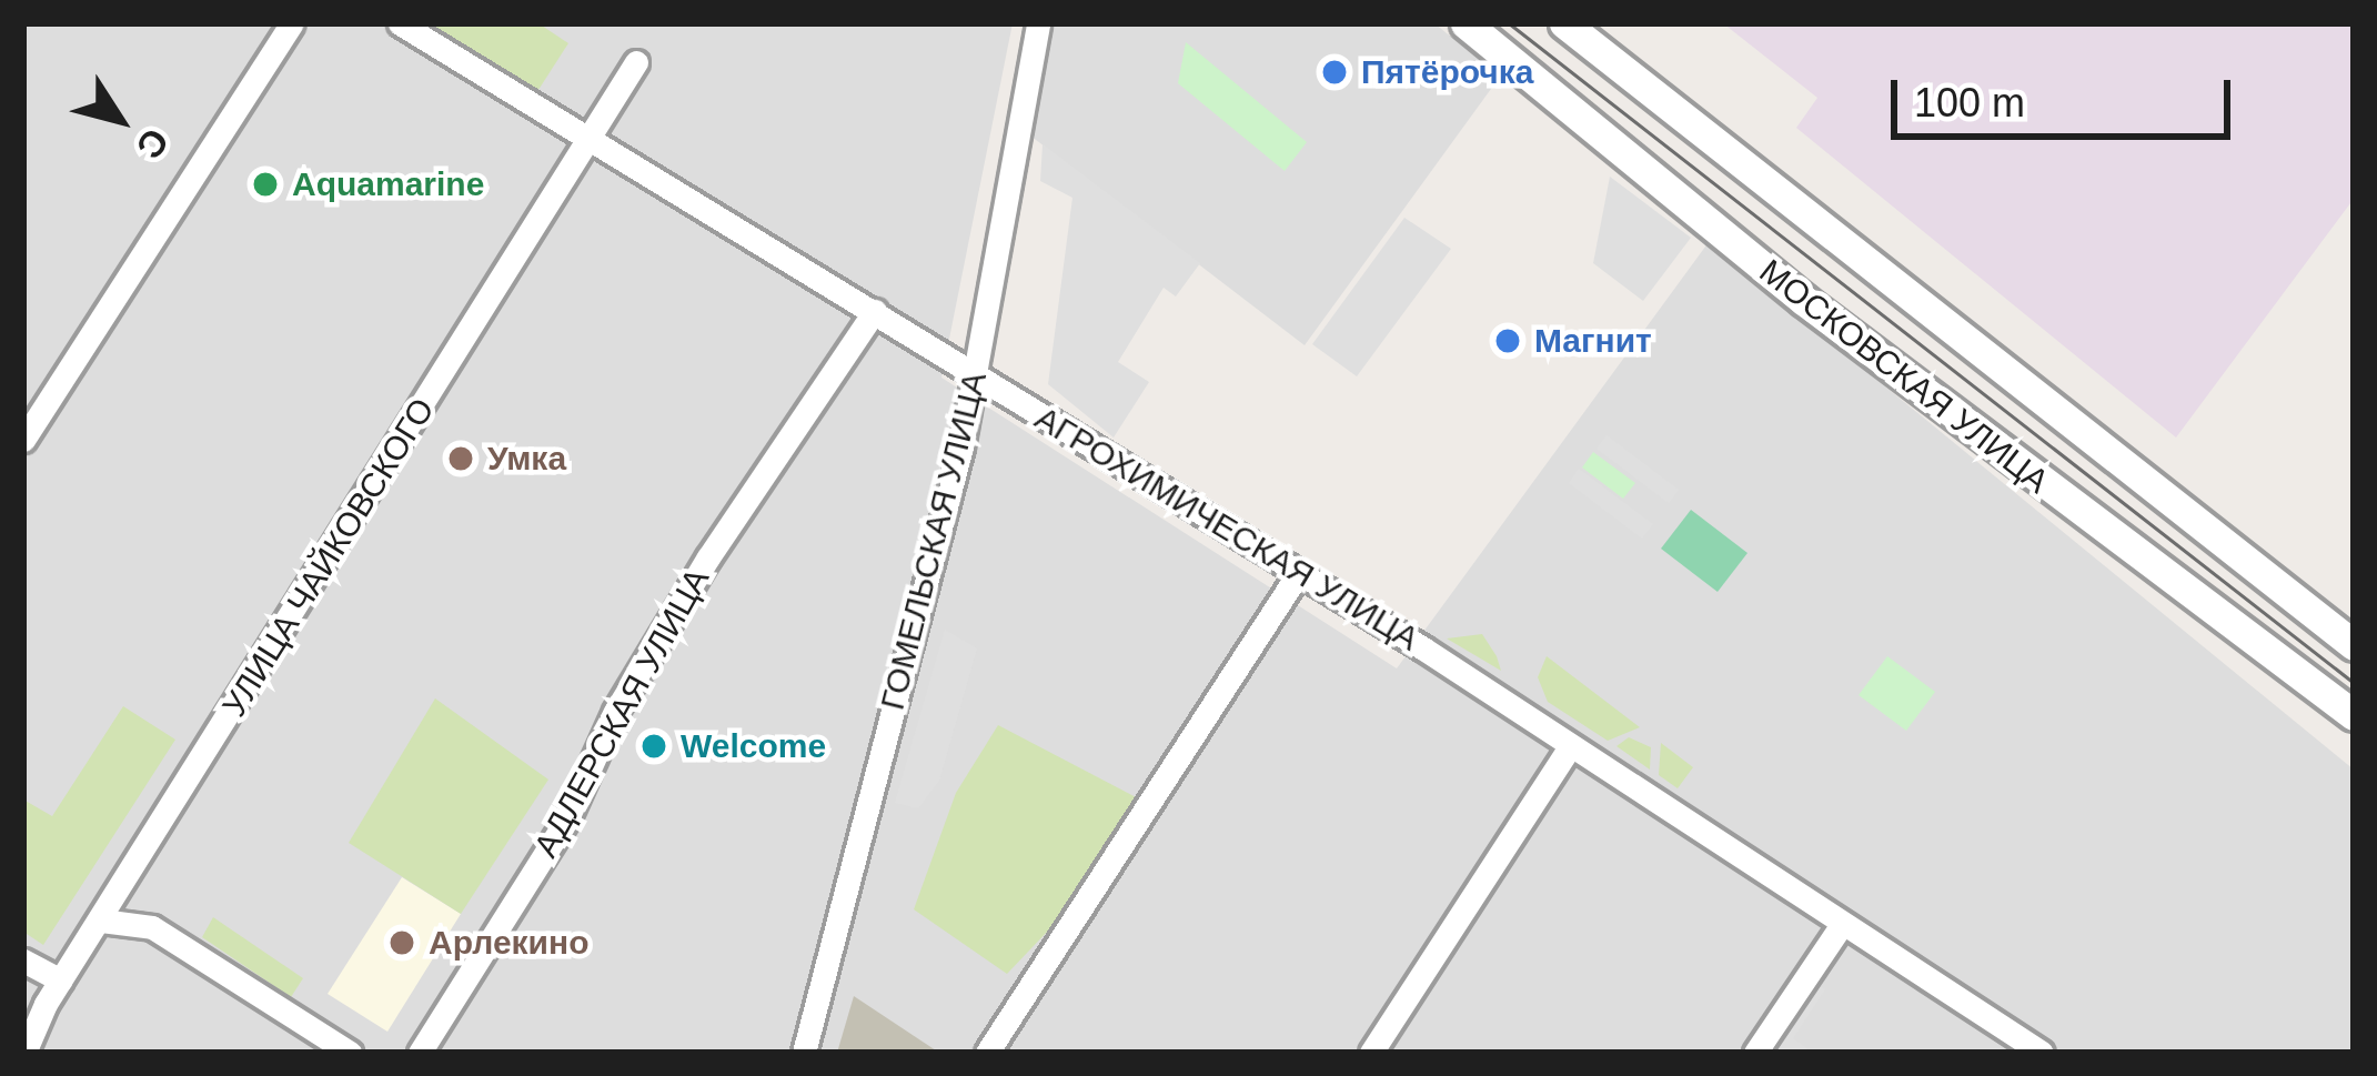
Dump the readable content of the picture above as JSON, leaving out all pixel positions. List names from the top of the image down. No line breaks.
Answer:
{"streets":{"street":["МОСКОВСКАЯ УЛИЦА","АГРОХИМИЧЕСКАЯ УЛИЦА","ГОМЕЛЬСКАЯ УЛИЦА","УЛИЦА ЧАЙКОВСКОГО","АДЛЕРСКАЯ УЛИЦА"]},"crossings":[["АГРОХИМИЧЕСКАЯ УЛИЦА","ГОМЕЛЬСКАЯ УЛИЦА"],["АГРОХИМИЧЕСКАЯ УЛИЦА","УЛИЦА ЧАЙКОВСКОГО"],["АГРОХИМИЧЕСКАЯ УЛИЦА","АДЛЕРСКАЯ УЛИЦА"]],"places":["Пятёрочка","Aquamarine","Магнит","Умка","Welcome","Арлекино"],"scale_bar":"100 m","north":"bottom right"}
